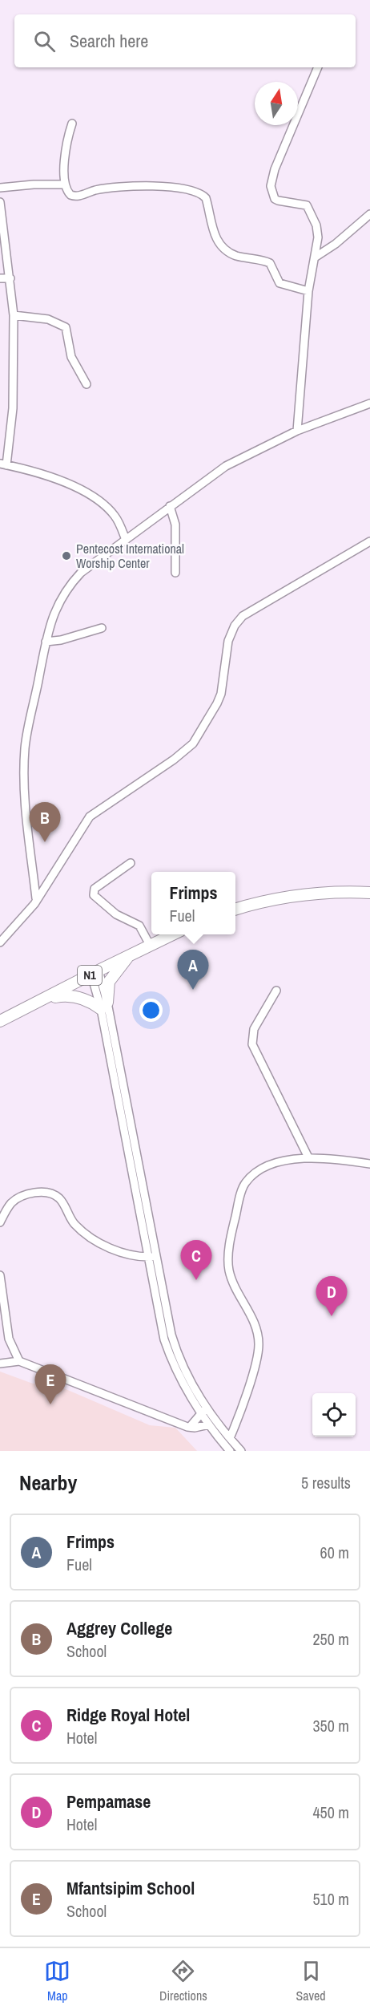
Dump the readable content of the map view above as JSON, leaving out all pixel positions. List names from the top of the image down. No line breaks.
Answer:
{"streets":{"highway":["N1"]},"places":["Pentecost International Worship Center"],"north":"top","page":{"search":"Search here","pins":["B","A","C","D","E"],"popup":["Frimps","Fuel"],"heading":["Nearby","5 results"],"list":[{"mark":"A","name":"Frimps","note":"Fuel","value":"60 m"},{"mark":"B","name":"Aggrey College","note":"School","value":"250 m"},{"mark":"C","name":"Ridge Royal Hotel","note":"Hotel","value":"350 m"},{"mark":"D","name":"Pempamase","note":"Hotel","value":"450 m"},{"mark":"E","name":"Mfantsipim School","note":"School","value":"510 m"}],"nav":["Map","Directions","Saved"]}}
